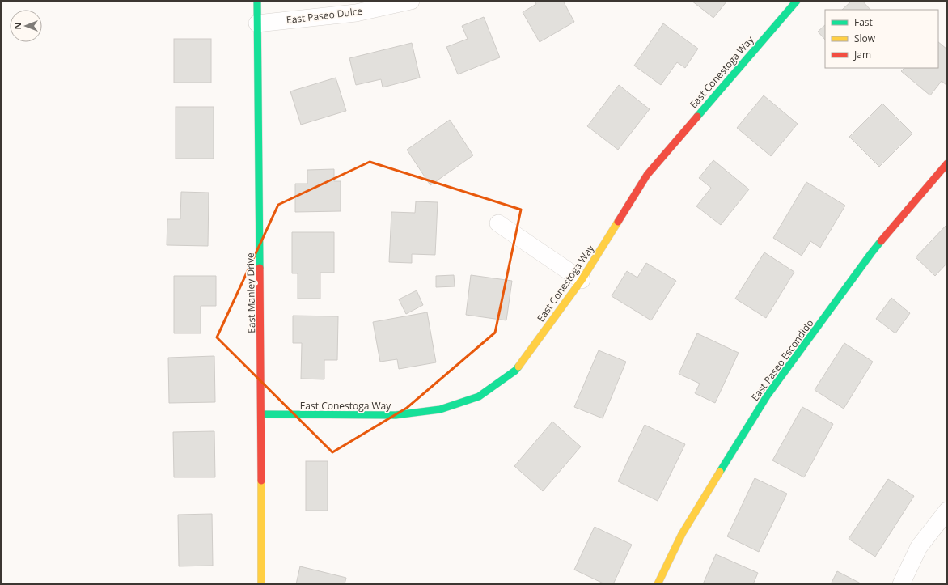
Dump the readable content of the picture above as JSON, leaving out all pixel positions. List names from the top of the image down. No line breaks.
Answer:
{"streets":{"street":["East Paseo Dulce","East Conestoga Way","East Manley Drive","East Paseo Escondido"]},"crossings":[["East Paseo Dulce","East Manley Drive"],["East Conestoga Way","East Manley Drive"]],"legend":["Fast","Slow","Jam"],"north":"left"}
